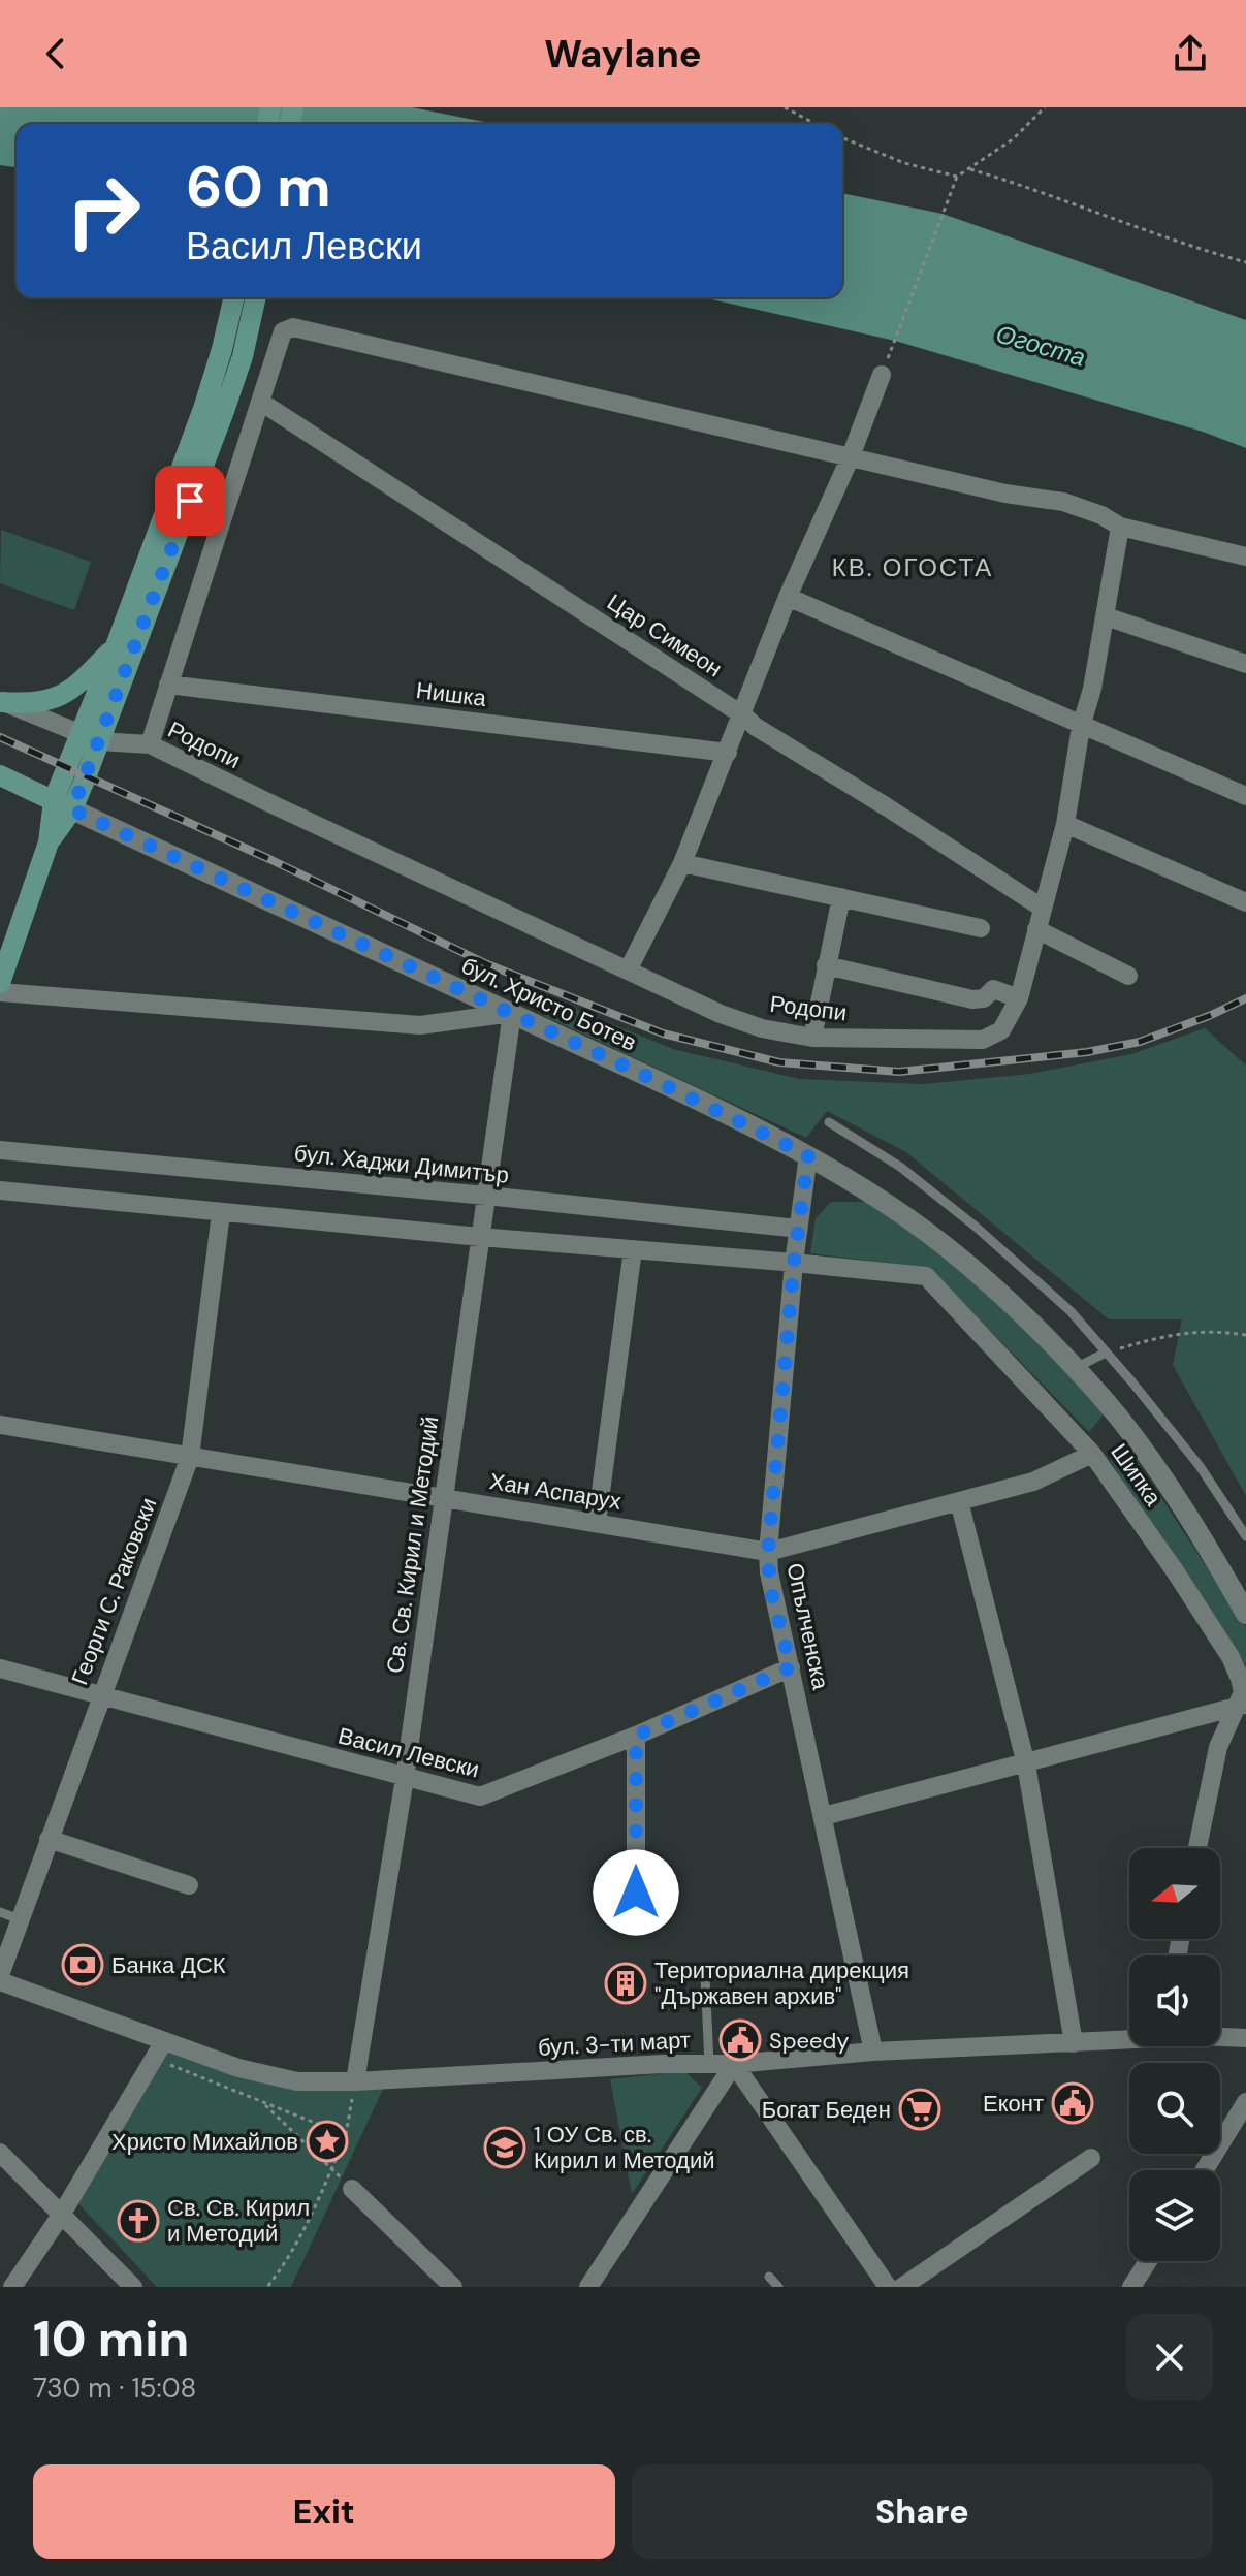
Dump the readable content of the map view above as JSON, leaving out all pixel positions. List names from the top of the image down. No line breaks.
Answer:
{"streets":{"main road":["бул. Христо Ботев"],"street":["Цар Симеон","Нишка","Родопи","бул. Хаджи Димитър","Шипка","Хан Аспарух","Св. Св. Кирил и Методий","Георги С. Раковски","Опълченска","Васил Левски","бул. 3-ти март"]},"crossings":[["Цар Симеон","Родопи"],["бул. Христо Ботев","Св. Св. Кирил и Методий"],["бул. Христо Ботев","Опълченска"],["бул. Хаджи Димитър","Св. Св. Кирил и Методий"],["бул. Хаджи Димитър","Опълченска"],["Шипка","Хан Аспарух"],["Шипка","Опълченска"],["Хан Аспарух","Св. Св. Кирил и Методий"],["Хан Аспарух","Георги С. Раковски"],["Хан Аспарух","Опълченска"],["Св. Св. Кирил и Методий","Васил Левски"],["Св. Св. Кирил и Методий","бул. 3-ти март"],["Георги С. Раковски","Васил Левски"],["Опълченска","Васил Левски"],["Опълченска","бул. 3-ти март"]],"districts":["КВ. ОГОСТА"],"water":["Огоста"],"places":{"bank":["Банка ДСК"],"building":["Териториална дирекция \"Държавен архив\""],"public building":["Speedy","Еконт"],"supermarket":["Богат Беден"],"place":["Христо Михайлов"],"school or university":["1 ОУ Св. св. Кирил и Методий"],"church":["Св. Св. Кирил и Методий"]},"north":"left","page":{"header":"Waylane","turn":["60 m","Васил Левски"],"heading":["10 min","730 m · 15:08"],"buttons":["Exit","Share"]}}
